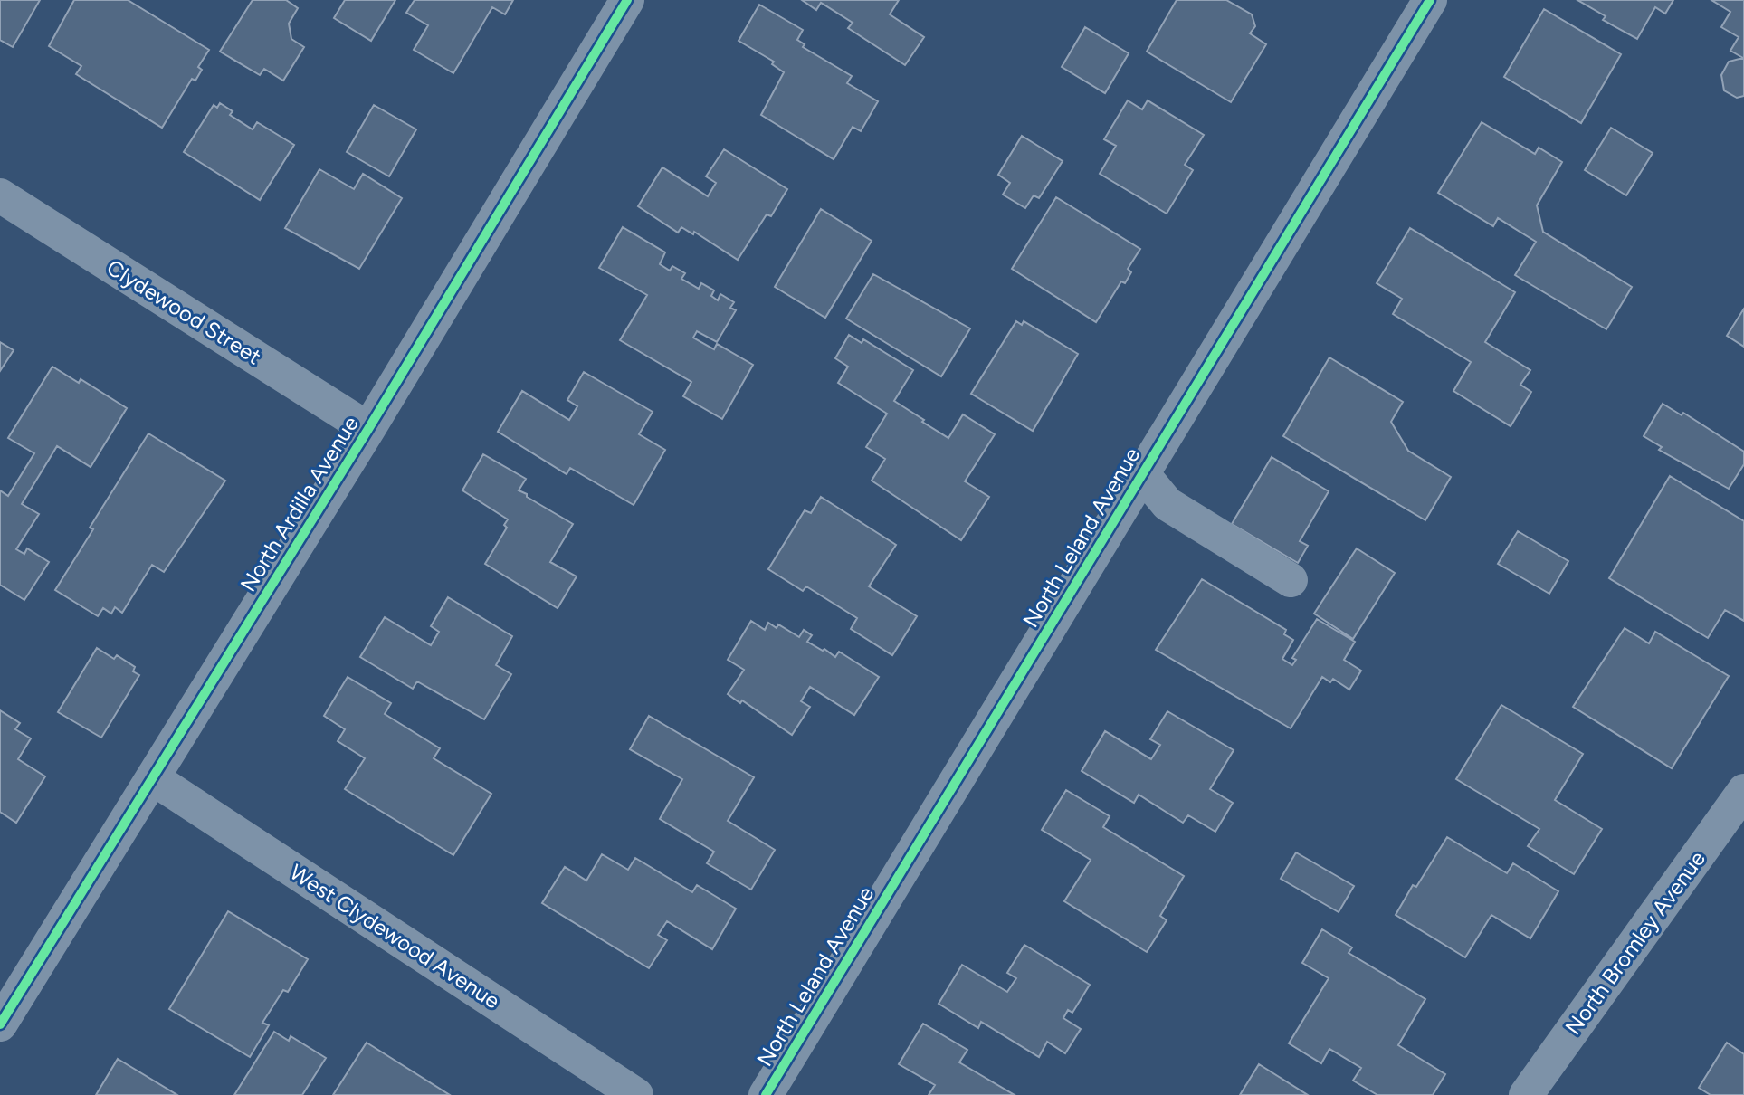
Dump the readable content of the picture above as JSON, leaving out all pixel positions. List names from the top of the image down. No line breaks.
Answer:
{"streets":{"street":["Clydewood Street","North Ardilla Avenue","North Leland Avenue","West Clydewood Avenue","North Bromley Avenue"]},"crossings":[["Clydewood Street","North Ardilla Avenue"],["North Ardilla Avenue","West Clydewood Avenue"]]}
